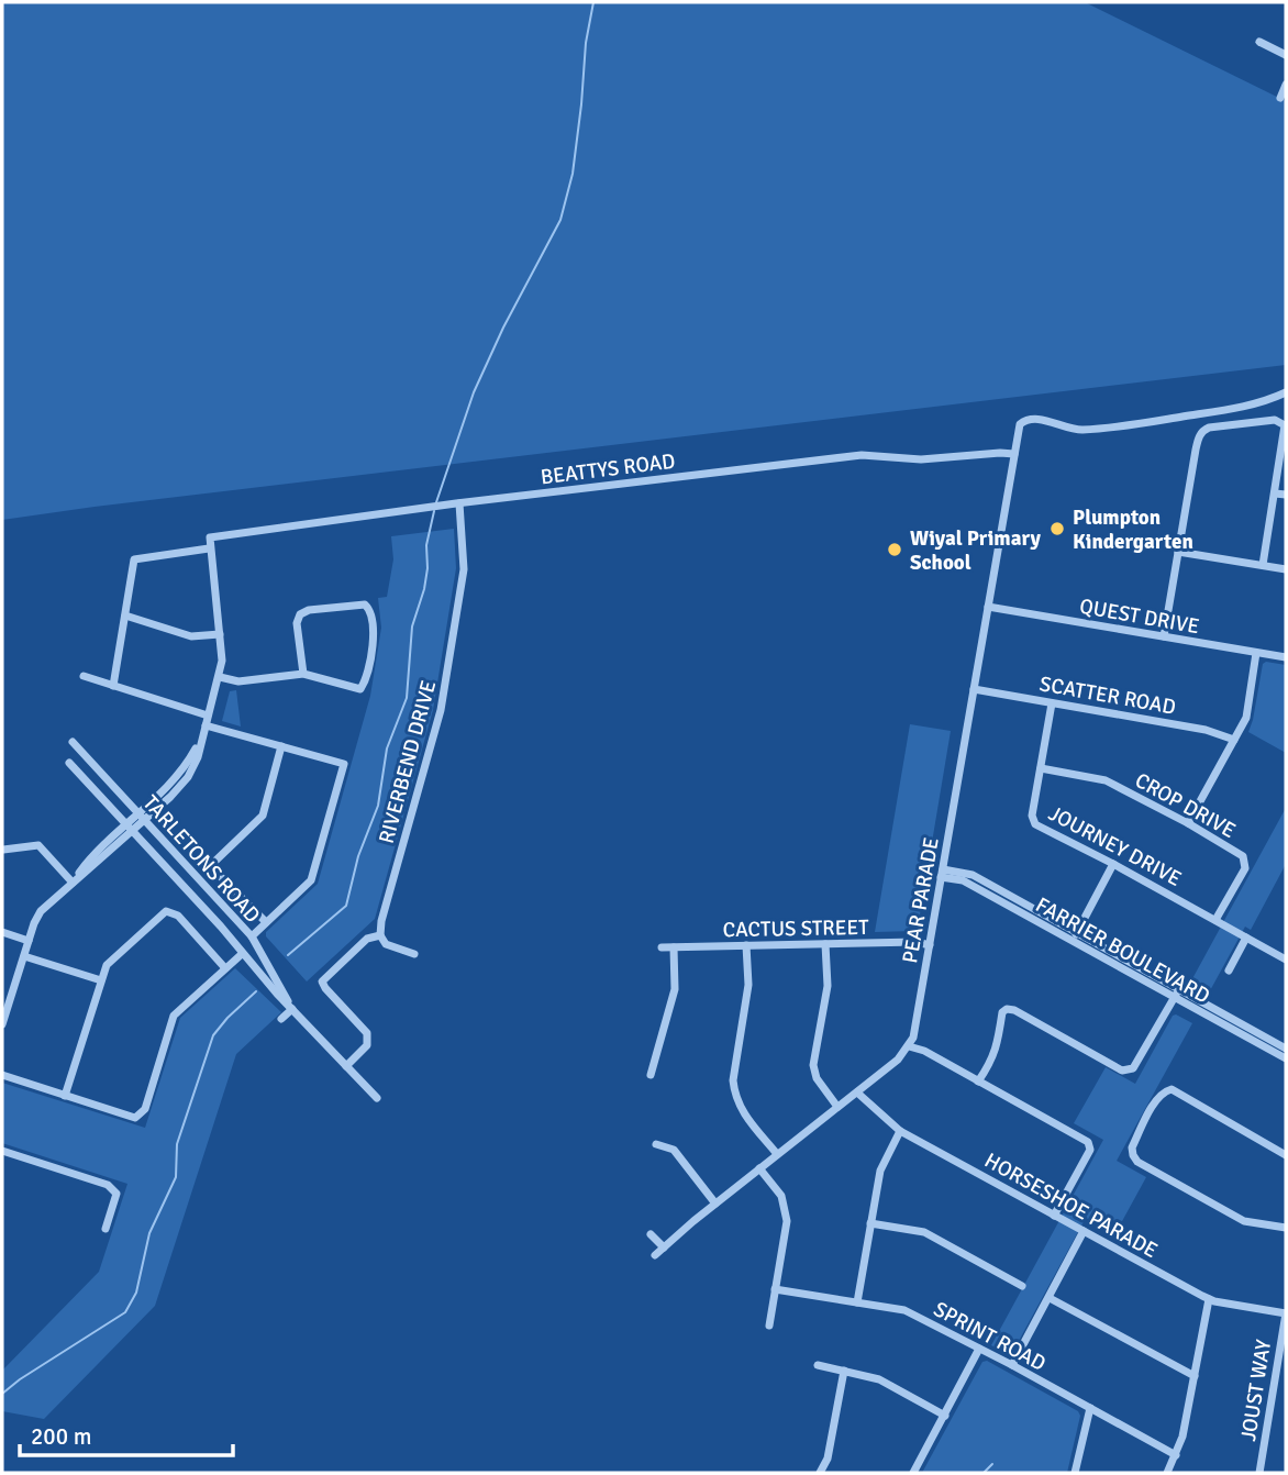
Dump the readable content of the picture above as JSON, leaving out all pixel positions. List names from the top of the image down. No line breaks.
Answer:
{"streets":{"street":["BEATTYS ROAD","QUEST DRIVE","SCATTER ROAD","RIVERBEND DRIVE","CROP DRIVE","JOURNEY DRIVE","TARLETONS ROAD","PEAR PARADE","CACTUS STREET","FARRIER BOULEVARD","HORSESHOE PARADE","SPRINT ROAD","JOUST WAY"]},"crossings":[["BEATTYS ROAD","RIVERBEND DRIVE"],["BEATTYS ROAD","PEAR PARADE"],["QUEST DRIVE","PEAR PARADE"],["SCATTER ROAD","JOURNEY DRIVE"],["SCATTER ROAD","PEAR PARADE"],["CROP DRIVE","JOURNEY DRIVE"],["PEAR PARADE","CACTUS STREET"],["PEAR PARADE","FARRIER BOULEVARD"],["HORSESHOE PARADE","JOUST WAY"]],"places":["Plumpton Kindergarten","Wiyal Primary School"],"scale_bar":"200 m"}
